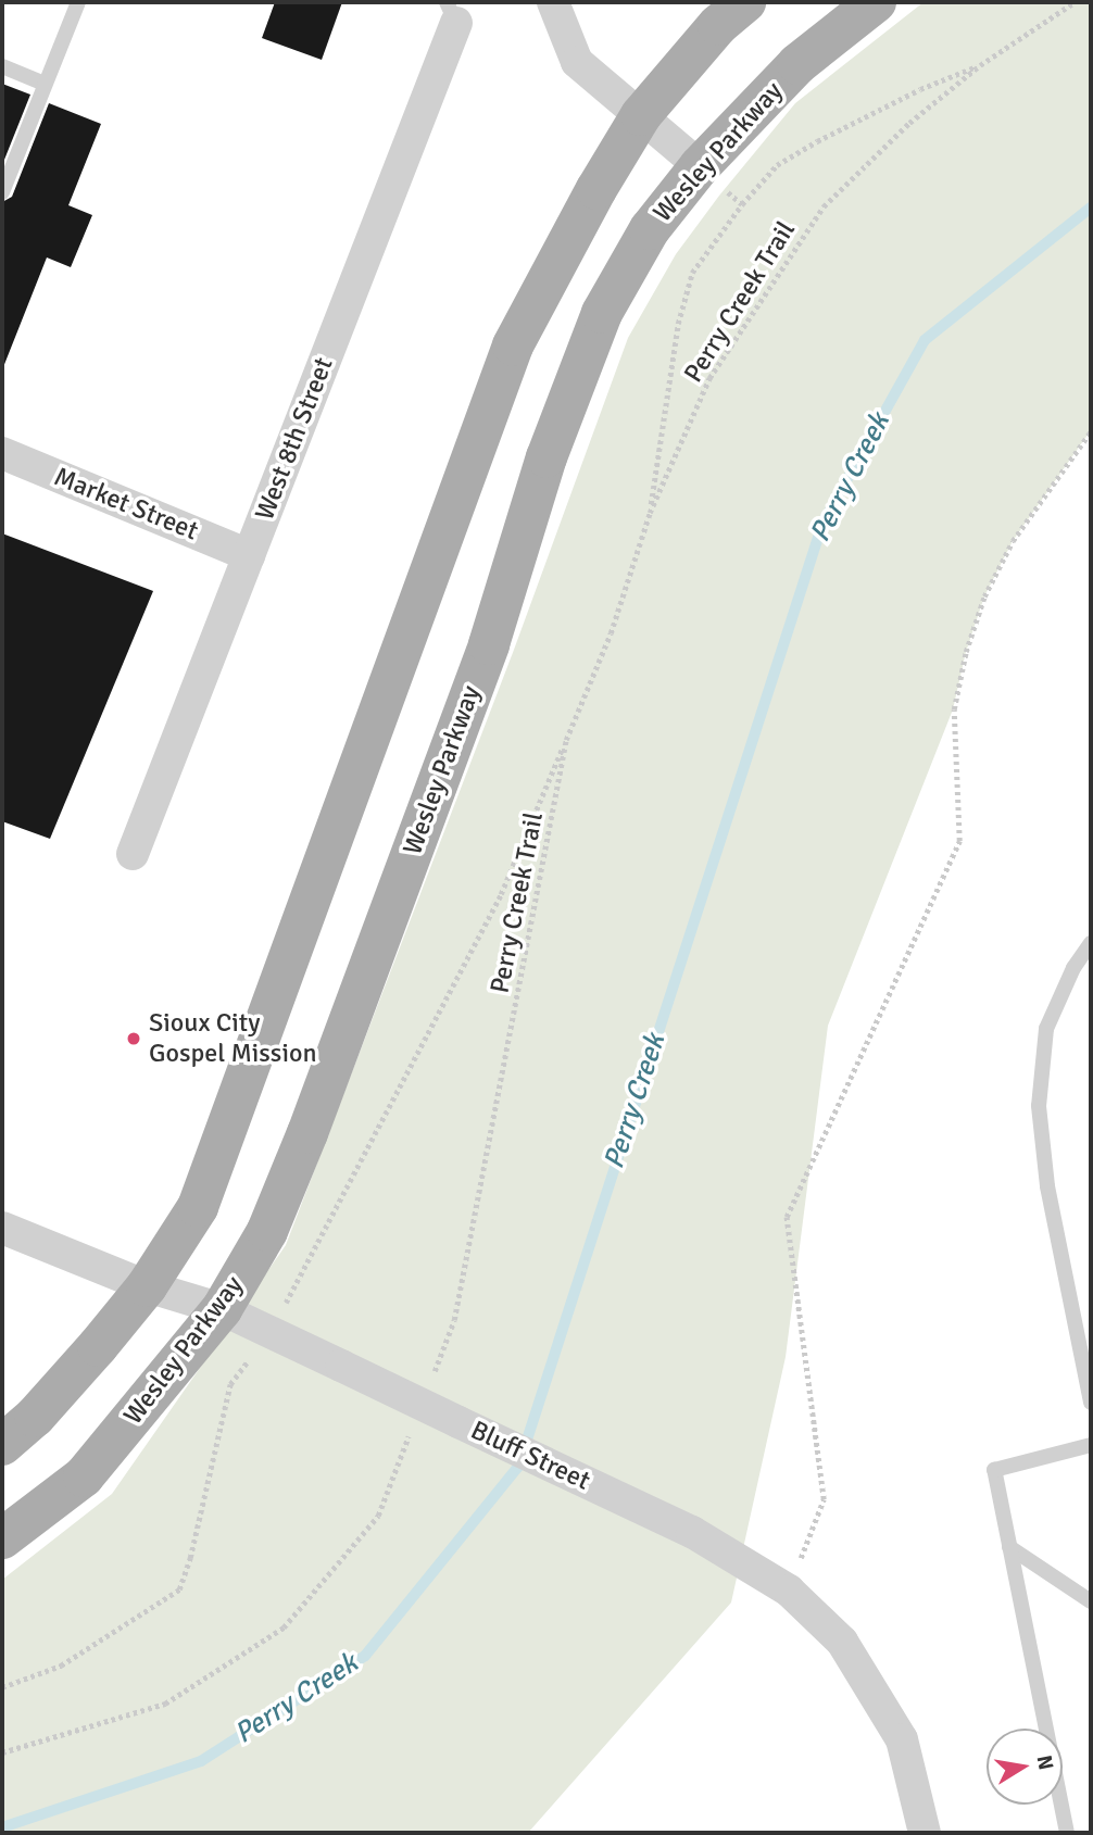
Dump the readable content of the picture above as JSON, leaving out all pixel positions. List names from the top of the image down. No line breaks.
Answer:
{"streets":{"main road":["Wesley Parkway"],"street":["West 8th Street","Market Street","Bluff Street"],"path":["Perry Creek Trail"]},"crossings":[["Wesley Parkway","Bluff Street"],["West 8th Street","Market Street"]],"water":["Perry Creek"],"places":["Sioux City Gospel Mission"],"north":"right"}
